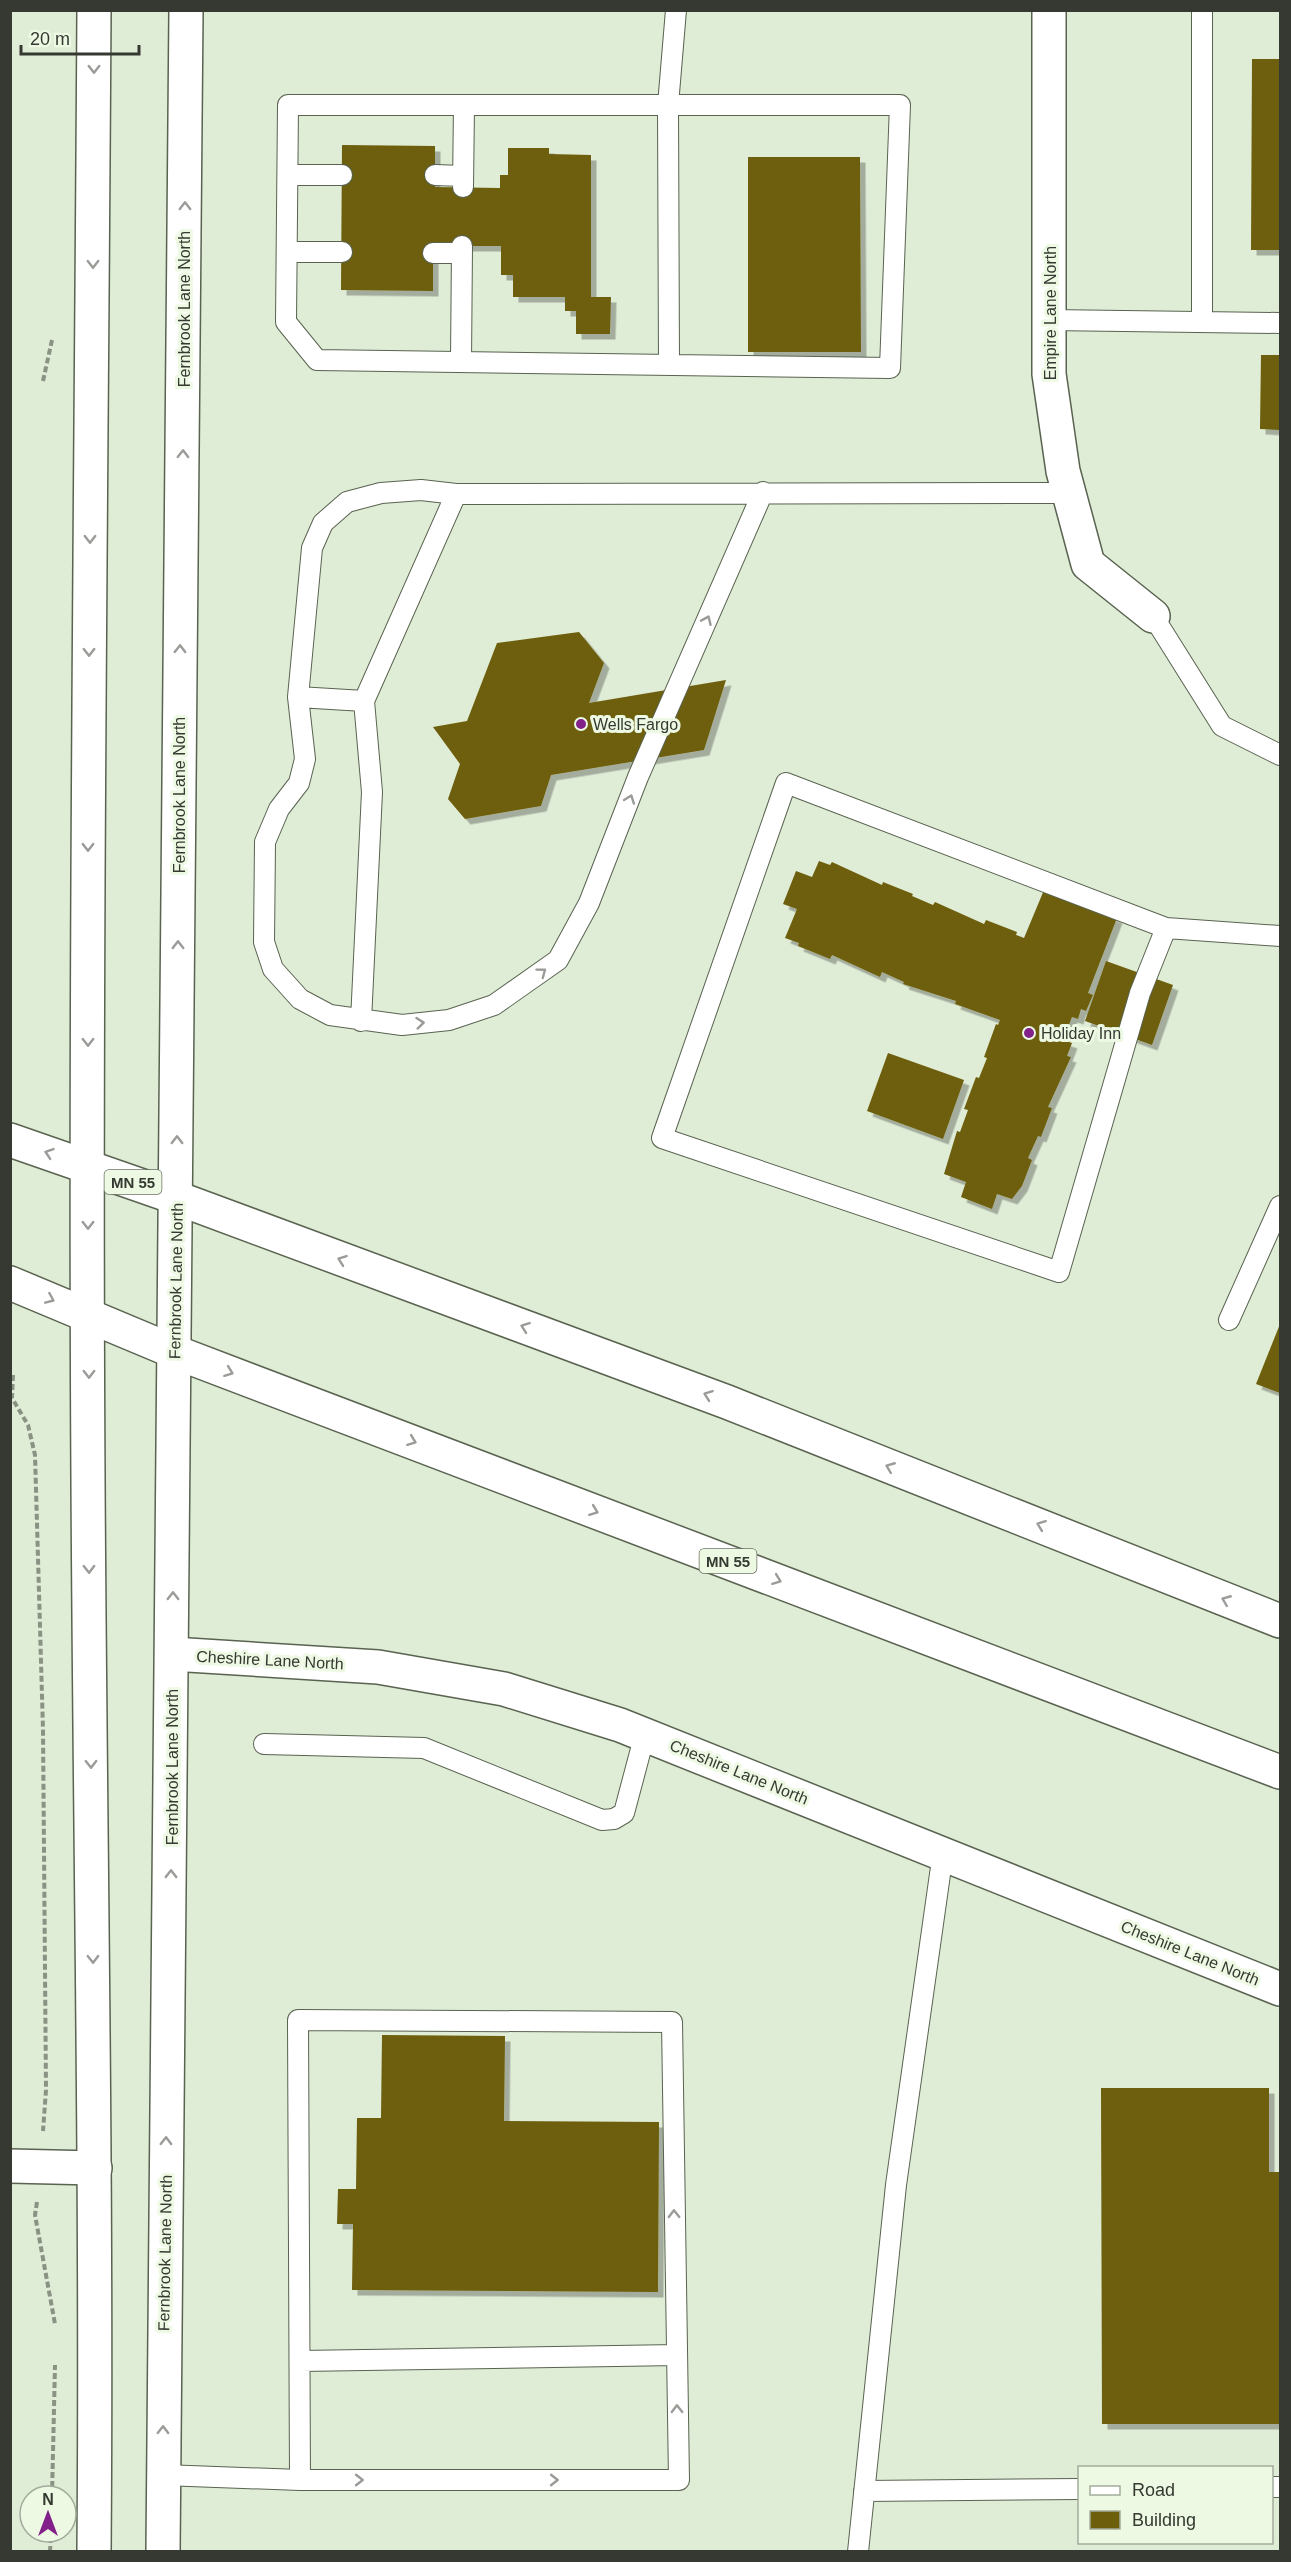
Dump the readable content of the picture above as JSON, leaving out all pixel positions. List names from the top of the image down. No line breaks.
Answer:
{"streets":{"street":["Fernbrook Lane North","Empire Lane North","MN 55","Cheshire Lane North"]},"crossings":[["Fernbrook Lane North","MN 55"],["Fernbrook Lane North","Cheshire Lane North"]],"places":["Wells Fargo","Holiday Inn"],"legend":["Road","Building"],"scale_bar":"20 m","north":"top"}
